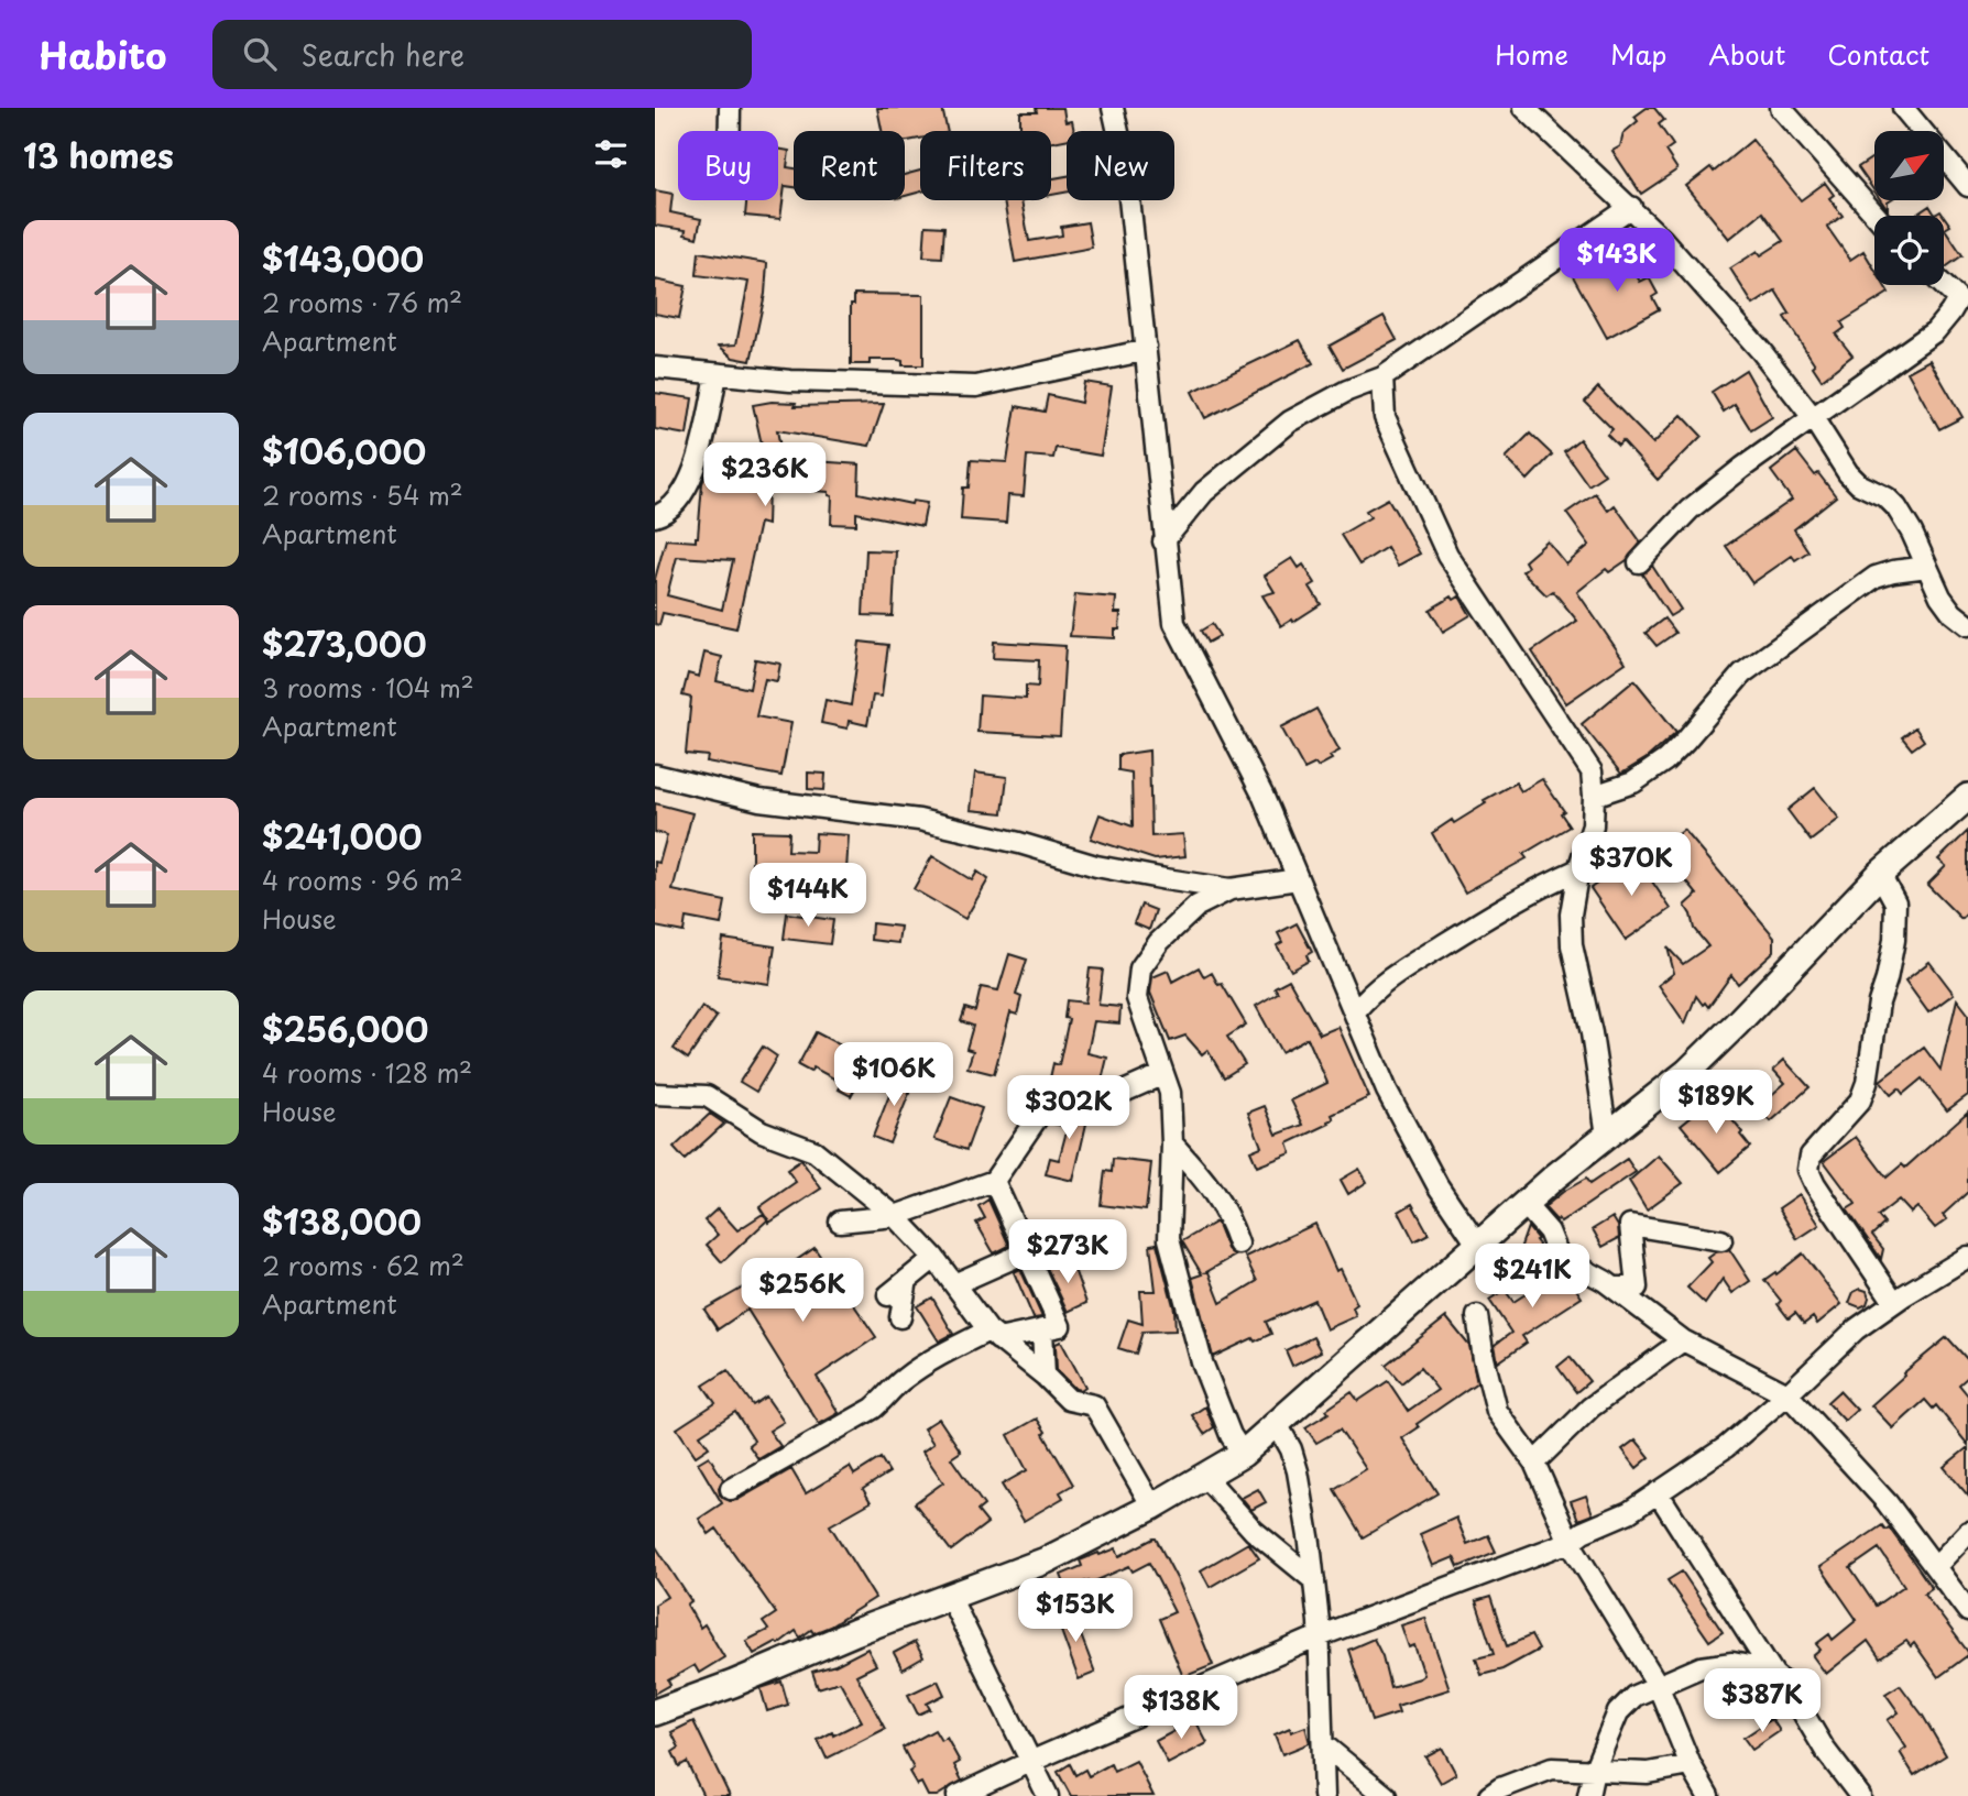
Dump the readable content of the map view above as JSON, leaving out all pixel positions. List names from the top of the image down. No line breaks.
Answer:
{"north":"top right","page":{"header":"Habito","search":"Search here","nav":["Home","Map","About","Contact"],"heading":"13 homes","chip":["Buy","Rent","Filters","New"],"list":[{"name":"$143,000","note":"2 rooms · 76 m² · Apartment"},{"name":"$106,000","note":"2 rooms · 54 m² · Apartment"},{"name":"$273,000","note":"3 rooms · 104 m² · Apartment"},{"name":"$241,000","note":"4 rooms · 96 m² · House"},{"name":"$256,000","note":"4 rooms · 128 m² · House"},{"name":"$138,000","note":"2 rooms · 62 m² · Apartment"}],"price":["$143K","$236K","$370K","$144K","$106K","$189K","$302K","$273K","$241K","$256K","$153K","$387K","$138K"]}}
